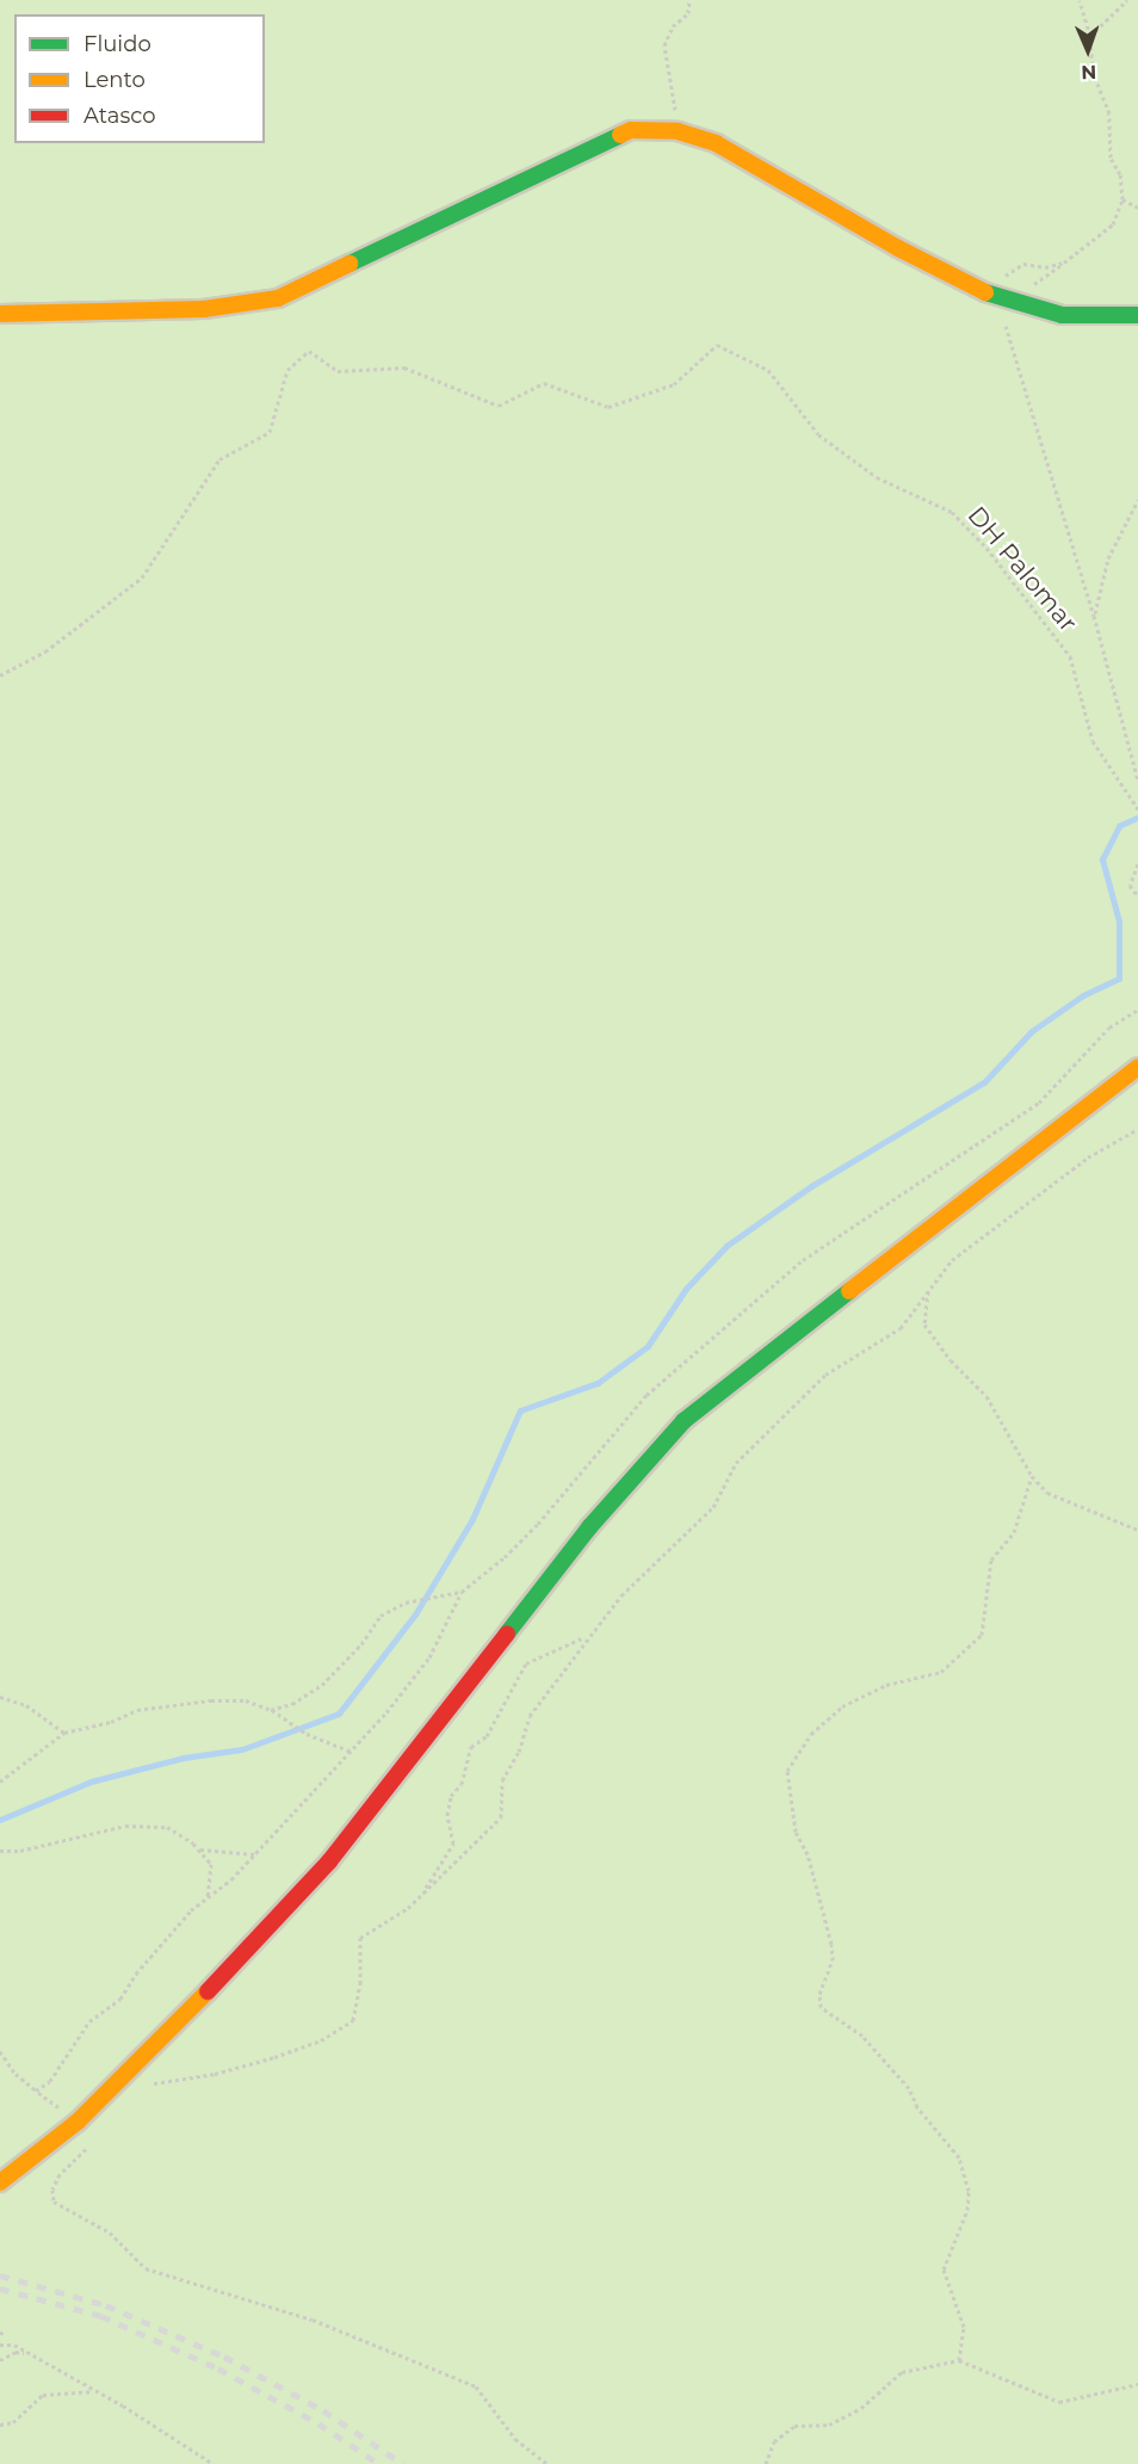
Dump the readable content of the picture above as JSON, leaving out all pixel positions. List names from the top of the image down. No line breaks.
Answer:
{"streets":{"path":["DH Palomar"]},"legend":["Fluido","Lento","Atasco"],"north":"bottom"}
